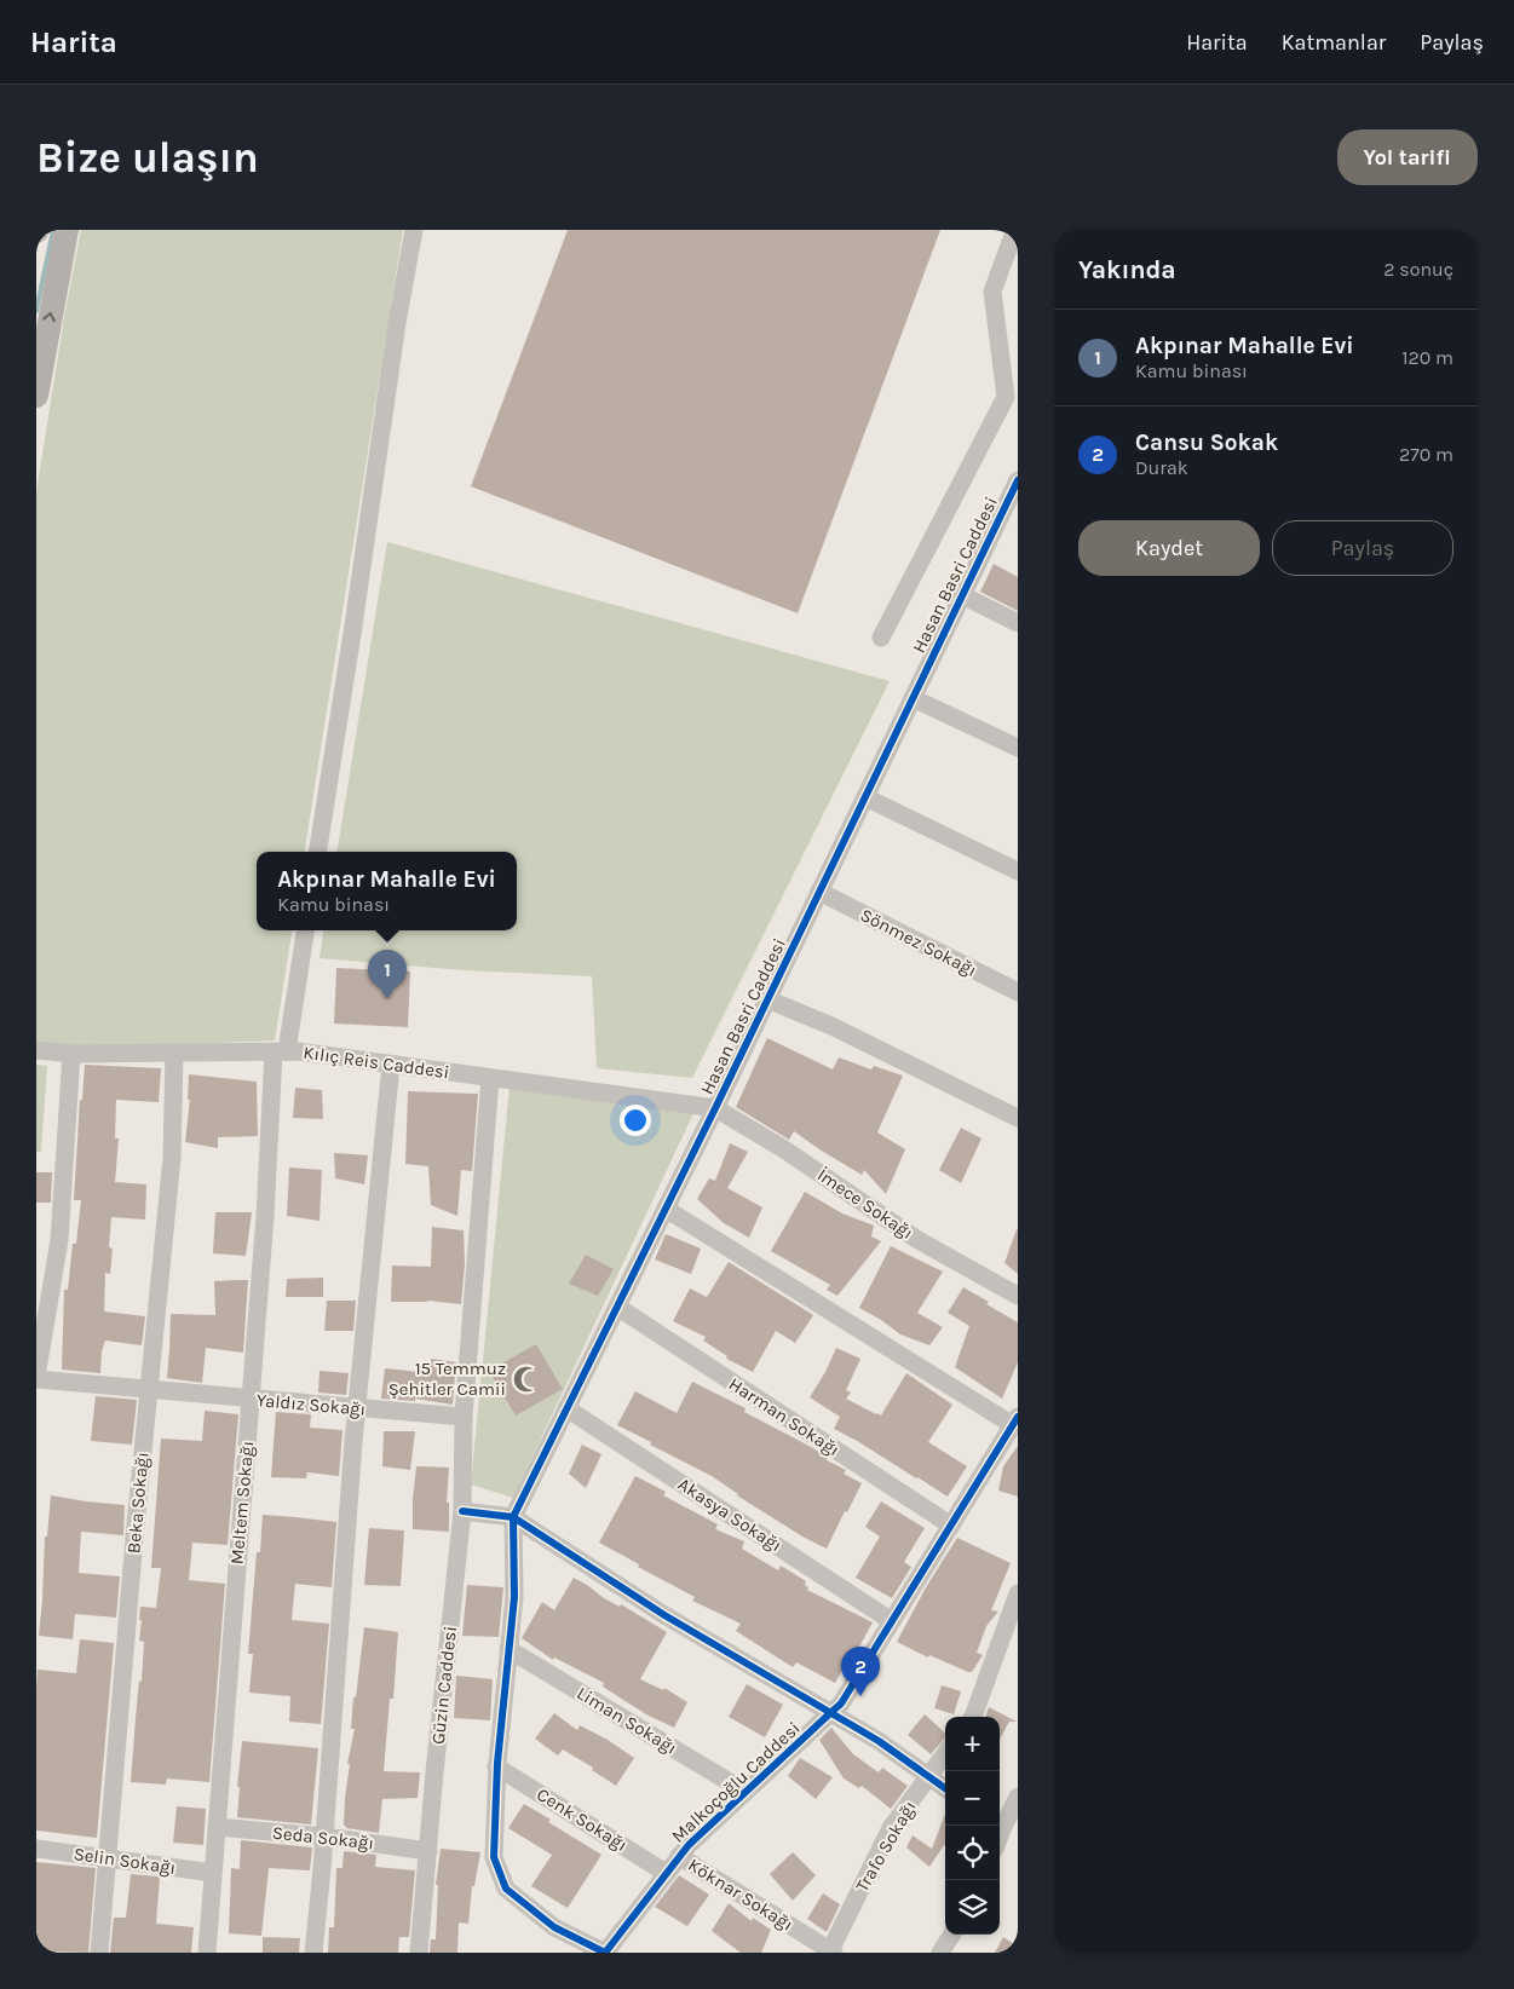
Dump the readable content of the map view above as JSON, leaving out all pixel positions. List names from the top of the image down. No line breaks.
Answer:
{"streets":{"street":["Hasan Basri Caddesi","Sönmez Sokağı","Kılıç Reis Caddesi","İmece Sokağı","Yaldız Sokağı","Harman Sokağı","Beka Sokağı","Meltem Sokağı","Akasya Sokağı","Güzin Caddesi","Liman Sokağı","Malkoçoğlu Caddesi","Cenk Sokağı","Seda Sokağı","Trafo Sokağı","Selin Sokağı","Köknar Sokağı"]},"crossings":[["Hasan Basri Caddesi","Sönmez Sokağı"],["Hasan Basri Caddesi","Kılıç Reis Caddesi"],["Hasan Basri Caddesi","İmece Sokağı"],["Hasan Basri Caddesi","Harman Sokağı"],["Hasan Basri Caddesi","Akasya Sokağı"],["Kılıç Reis Caddesi","İmece Sokağı"],["Kılıç Reis Caddesi","Beka Sokağı"],["Kılıç Reis Caddesi","Meltem Sokağı"],["Yaldız Sokağı","Beka Sokağı"],["Yaldız Sokağı","Meltem Sokağı"],["Yaldız Sokağı","Güzin Caddesi"],["Harman Sokağı","Malkoçoğlu Caddesi"],["Beka Sokağı","Selin Sokağı"],["Meltem Sokağı","Seda Sokağı"],["Meltem Sokağı","Selin Sokağı"],["Akasya Sokağı","Malkoçoğlu Caddesi"],["Güzin Caddesi","Seda Sokağı"],["Liman Sokağı","Malkoçoğlu Caddesi"],["Malkoçoğlu Caddesi","Cenk Sokağı"],["Malkoçoğlu Caddesi","Köknar Sokağı"],["Trafo Sokağı","Köknar Sokağı"]],"places":{"mosque":["15 Temmuz Şehitler Camii"]},"page":{"header":"Harita","nav":["Harita","Katmanlar","Paylaş"],"buttons":["Yol tarifi",["Kaydet","Paylaş"]],"title":"Bize ulaşın","heading":["Yakında","2 sonuç"],"list":[{"mark":"1","name":"Akpınar Mahalle Evi","note":"Kamu binası","value":"120 m"},{"mark":"2","name":"Cansu Sokak","note":"Durak","value":"270 m"}],"popup":["Akpınar Mahalle Evi","Kamu binası"],"pins":["1","2"],"map_buttons":["+","−"]}}
